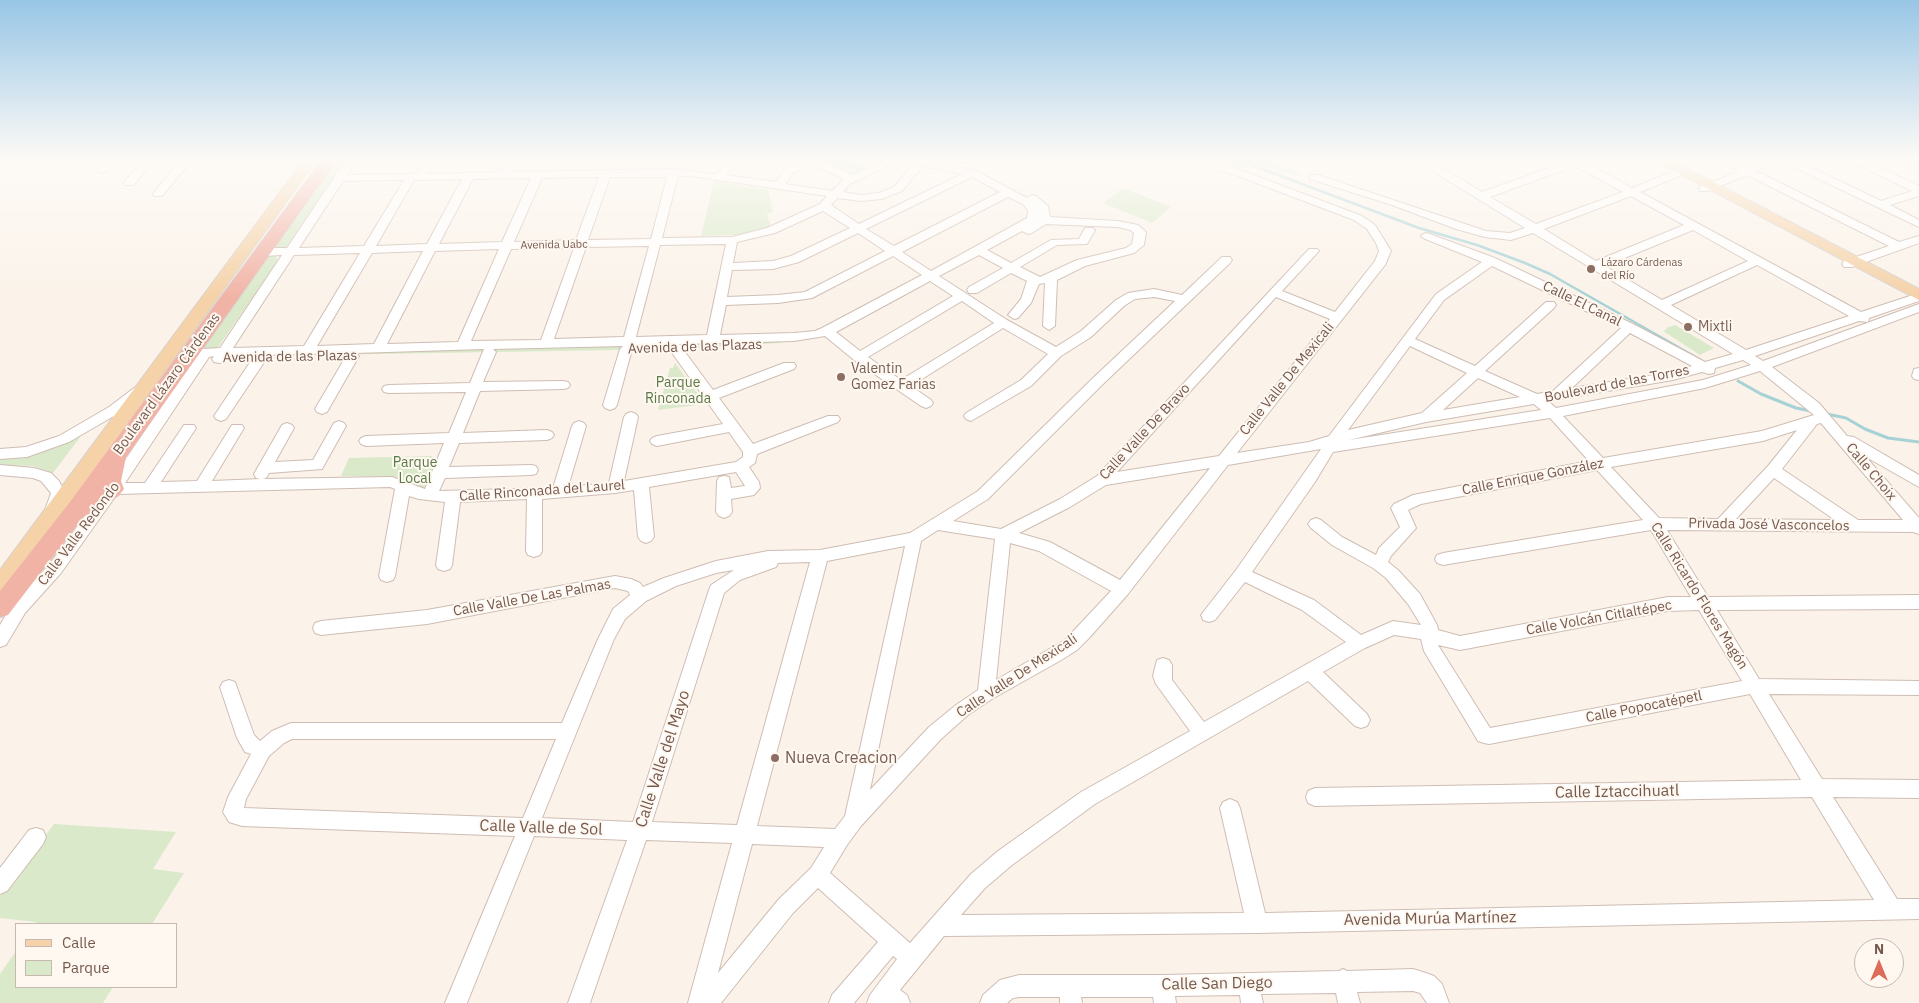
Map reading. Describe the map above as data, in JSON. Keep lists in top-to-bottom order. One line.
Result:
{"streets":{"highway":["Boulevard Lázaro Cárdenas"],"street":["Avenida Uabc","Calle El Canal","Avenida de las Plazas","Calle Valle De Mexicali","Boulevard de las Torres","Calle Valle De Bravo","Calle Choix","Calle Enrique González","Calle Rinconada del Laurel","Privada José Vasconcelos","Calle Valle Redondo","Calle Ricardo Flores Magón","Calle Valle De Las Palmas","Calle Volcán Citlaltépec","Calle Popocatépetl","Calle Valle del Mayo","Calle Iztaccihuatl","Calle Valle de Sol","Avenida Murúa Martínez","Calle San Diego"]},"crossings":[["Avenida Uabc","Boulevard Lázaro Cárdenas"],["Calle El Canal","Boulevard de las Torres"],["Avenida de las Plazas","Boulevard Lázaro Cárdenas"],["Avenida de las Plazas","Calle Valle Redondo"],["Calle Valle De Mexicali","Boulevard de las Torres"],["Calle Valle De Mexicali","Calle Valle de Sol"],["Boulevard Lázaro Cárdenas","Calle Valle Redondo"],["Boulevard de las Torres","Calle Valle De Bravo"],["Boulevard de las Torres","Calle Ricardo Flores Magón"],["Calle Choix","Calle Enrique González"],["Calle Choix","Privada José Vasconcelos"],["Calle Enrique González","Calle Ricardo Flores Magón"],["Calle Rinconada del Laurel","Calle Valle Redondo"],["Privada José Vasconcelos","Calle Ricardo Flores Magón"],["Calle Ricardo Flores Magón","Calle Volcán Citlaltépec"],["Calle Ricardo Flores Magón","Calle Popocatépetl"],["Calle Ricardo Flores Magón","Calle Iztaccihuatl"],["Calle Ricardo Flores Magón","Avenida Murúa Martínez"],["Calle Volcán Citlaltépec","Calle Popocatépetl"],["Calle Valle del Mayo","Calle Valle de Sol"]],"parks":["Parque Rinconada","Parque Local"],"places":["Lázaro Cárdenas del Río","Mixtli","Valentin Gomez Farias","Nueva Creacion"],"legend":["Calle","Parque"],"north":"top"}
